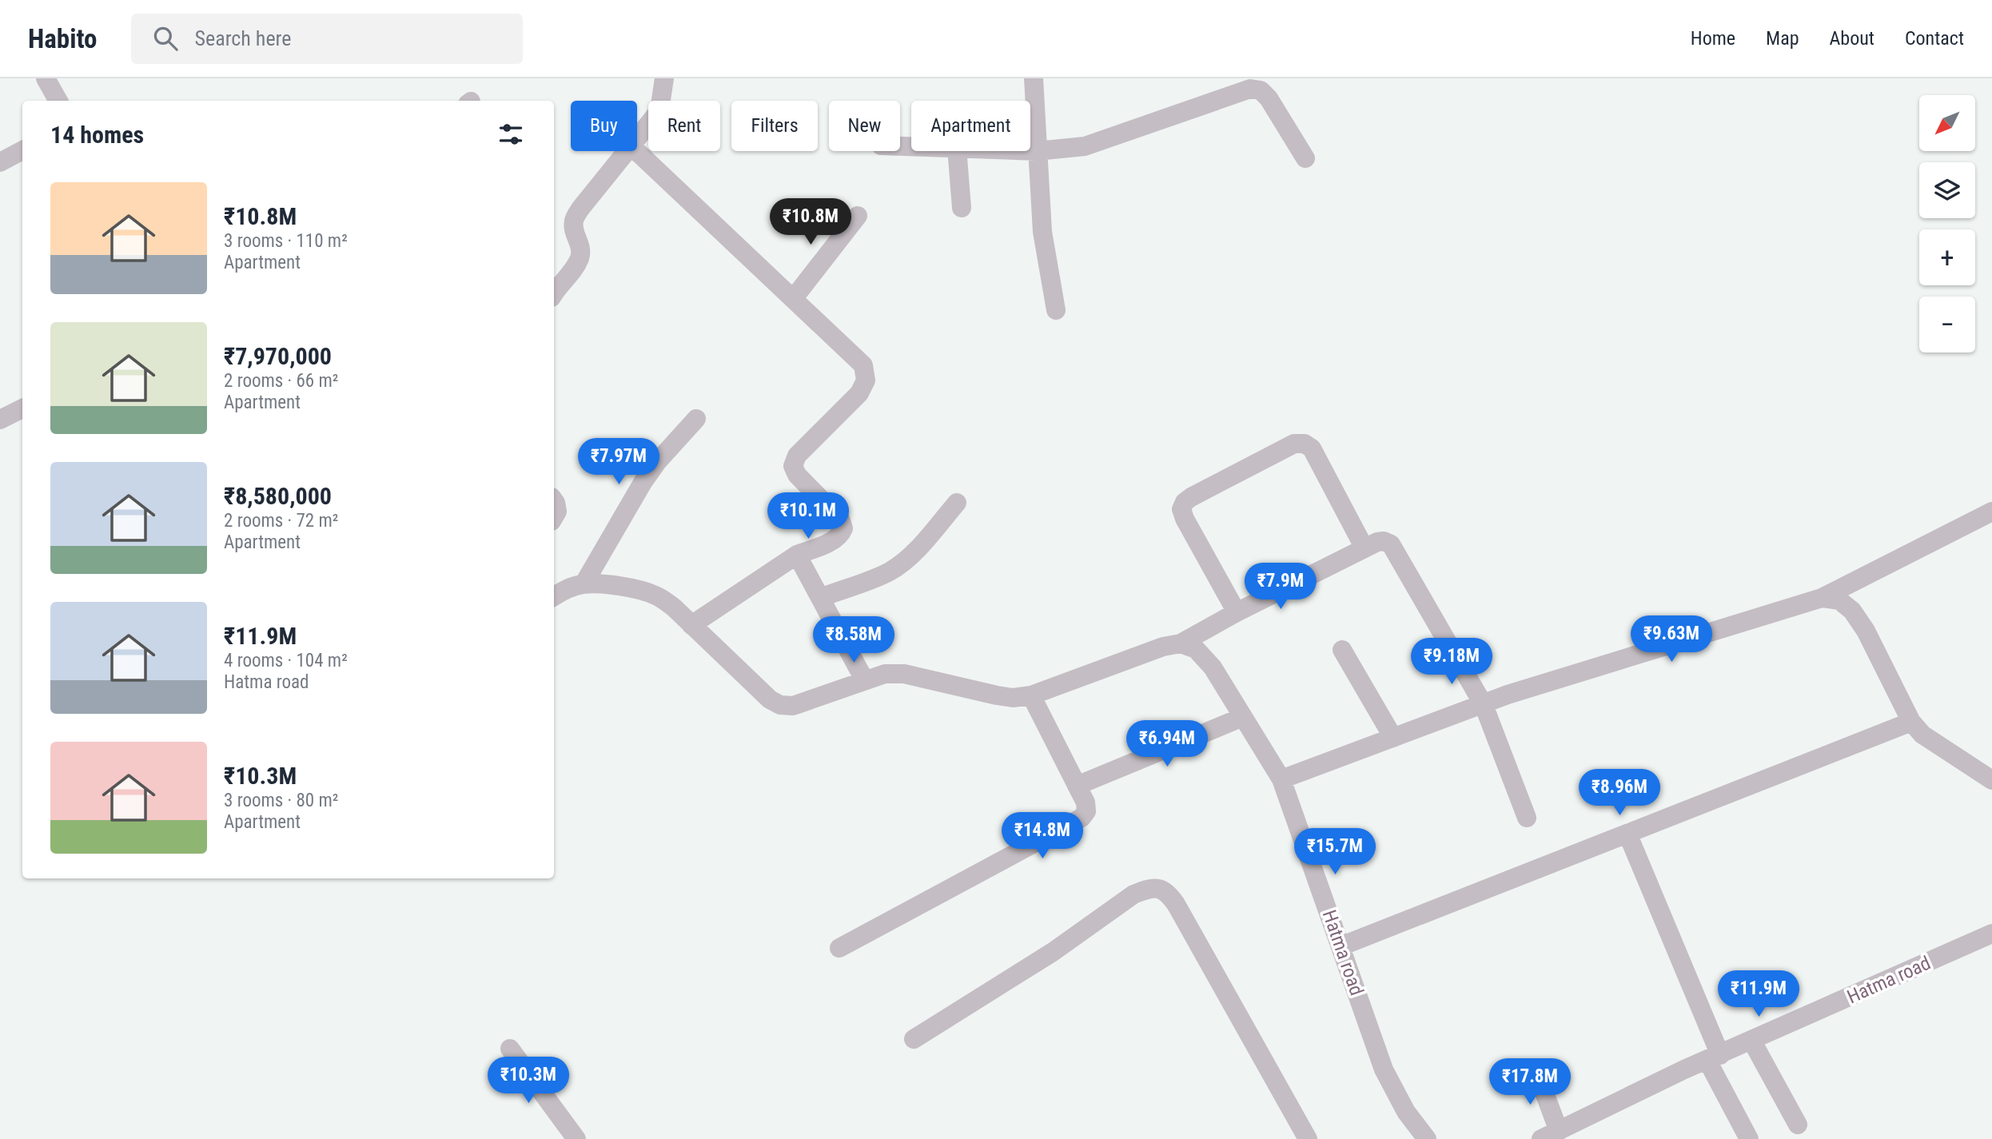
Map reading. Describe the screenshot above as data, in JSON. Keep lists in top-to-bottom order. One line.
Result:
{"streets":{"street":["Hatma road"]},"north":"bottom left","page":{"header":"Habito","search":"Search here","nav":["Home","Map","About","Contact"],"map_buttons":["+","−"],"chip":["Buy","Rent","Filters","New","Apartment"],"heading":"14 homes","list":[{"name":"₹10.8M","note":"3 rooms · 110 m² · Apartment"},{"name":"₹7,970,000","note":"2 rooms · 66 m² · Apartment"},{"name":"₹8,580,000","note":"2 rooms · 72 m² · Apartment"},{"name":"₹11.9M","note":"4 rooms · 104 m² · Hatma road"},{"name":"₹10.3M","note":"3 rooms · 80 m² · Apartment"}],"price":["₹10.8M","₹7.97M","₹10.1M","₹7.9M","₹9.63M","₹8.58M","₹9.18M","₹6.94M","₹8.96M","₹14.8M","₹15.7M","₹11.9M","₹10.3M","₹17.8M"]}}
